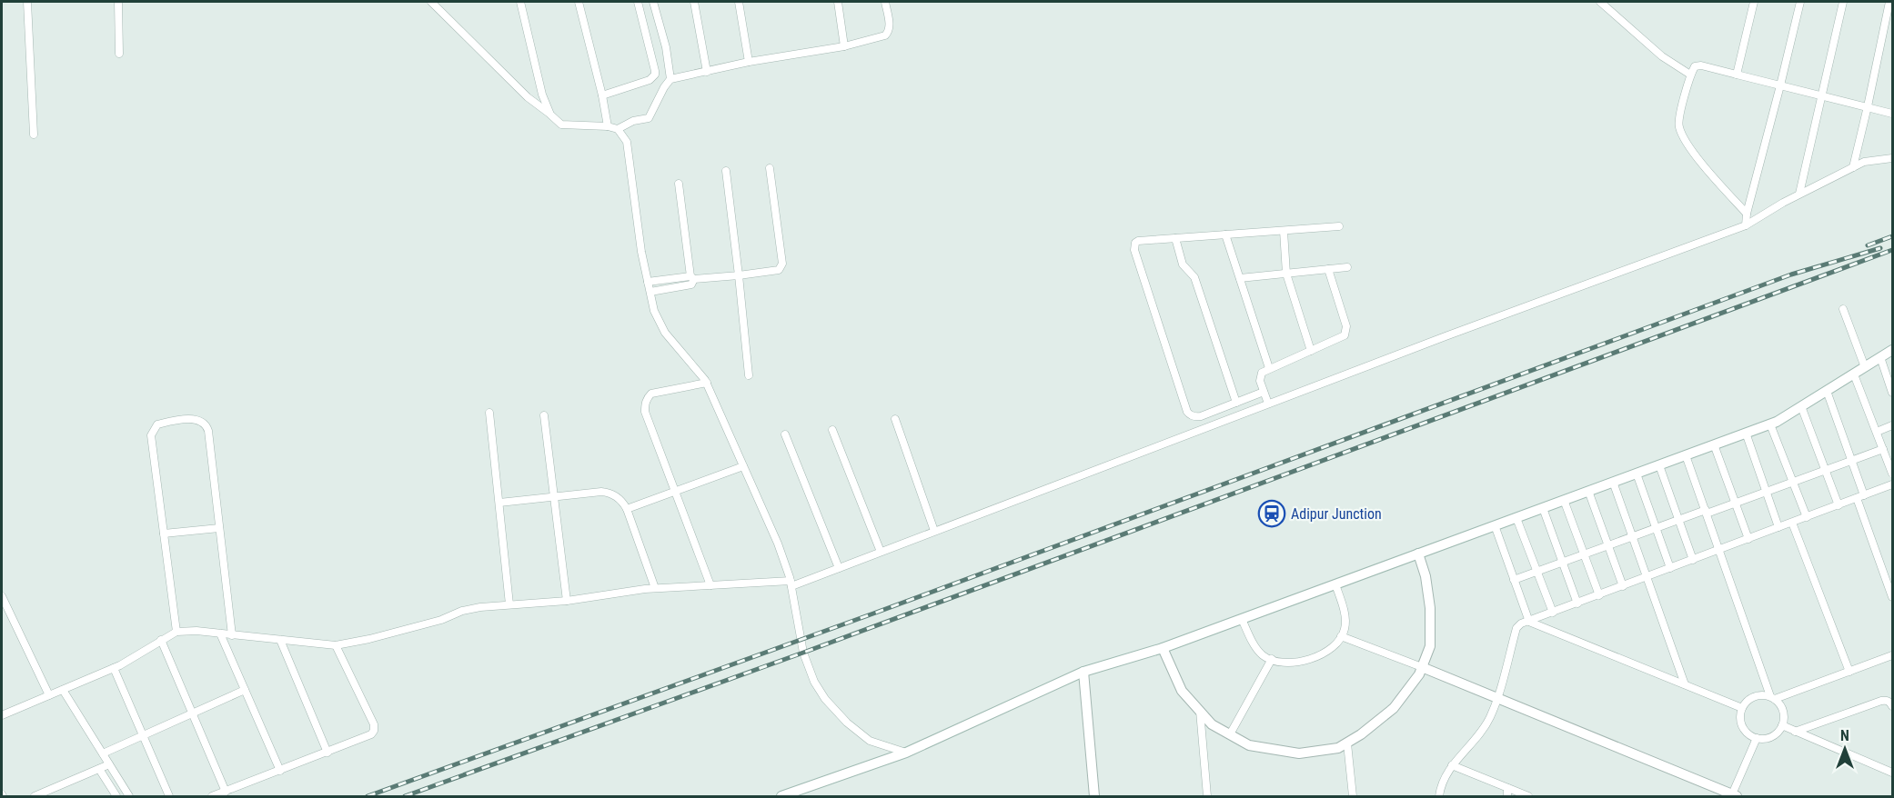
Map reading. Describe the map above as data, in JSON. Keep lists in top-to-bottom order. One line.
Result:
{"places":{"station":["Adipur Junction"]},"north":"top"}
